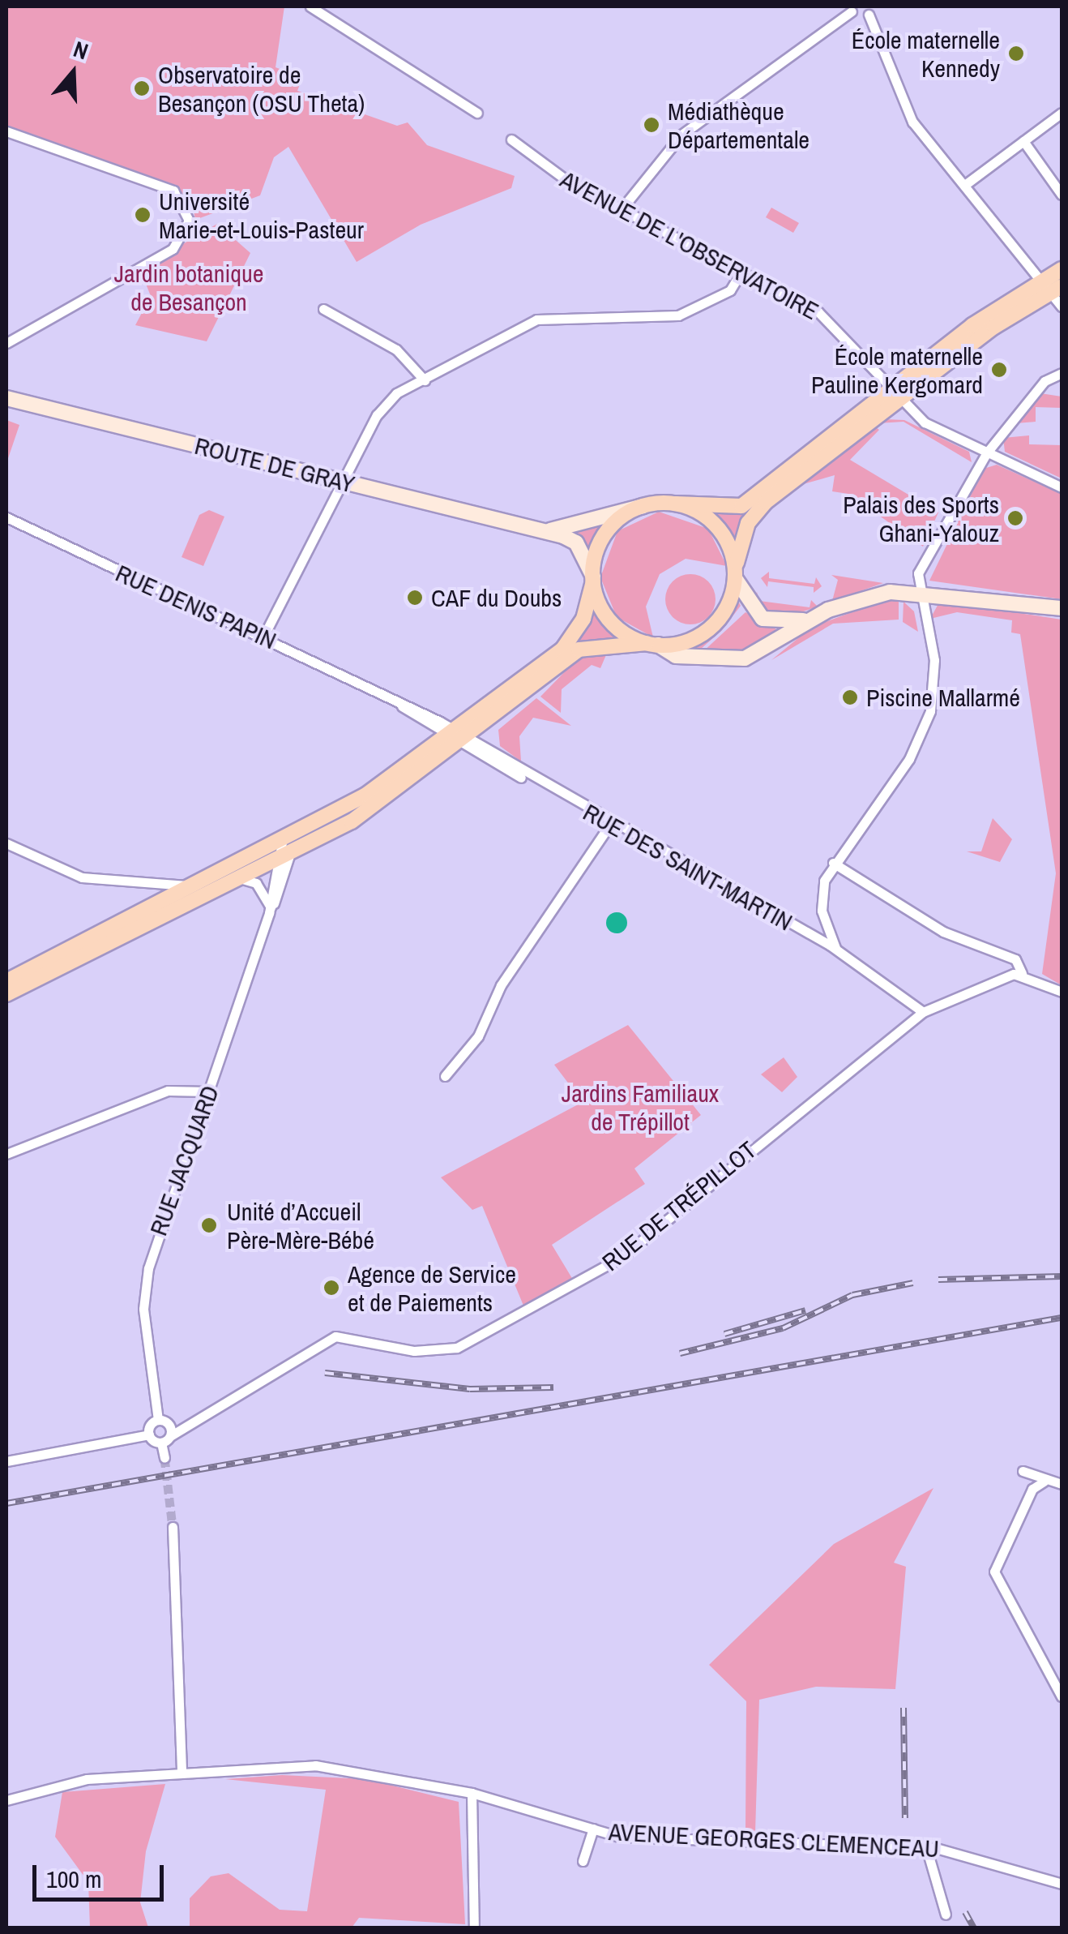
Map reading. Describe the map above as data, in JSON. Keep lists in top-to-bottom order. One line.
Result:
{"streets":{"main road":["ROUTE DE GRAY"],"street":["AVENUE DE L'OBSERVATOIRE","RUE DENIS PAPIN","RUE DES SAINT-MARTIN","RUE JACQUARD","RUE DE TRÉPILLOT","AVENUE GEORGES CLEMENCEAU"]},"crossings":[["RUE DENIS PAPIN","RUE DES SAINT-MARTIN"],["RUE DES SAINT-MARTIN","RUE DE TRÉPILLOT"]],"parks":["Jardin botanique de Besançon","Jardins Familiaux de Trépillot"],"places":["École maternelle Kennedy","Observatoire de Besançon (OSU Theta)","Médiathèque Départementale","Université Marie-et-Louis-Pasteur","École maternelle Pauline Kergomard","Palais des Sports Ghani-Yalouz","CAF du Doubs","Piscine Mallarmé","Unité d’Accueil Père-Mère-Bébé","Agence de Service et de Paiements"],"scale_bar":"100 m","north":"top"}
